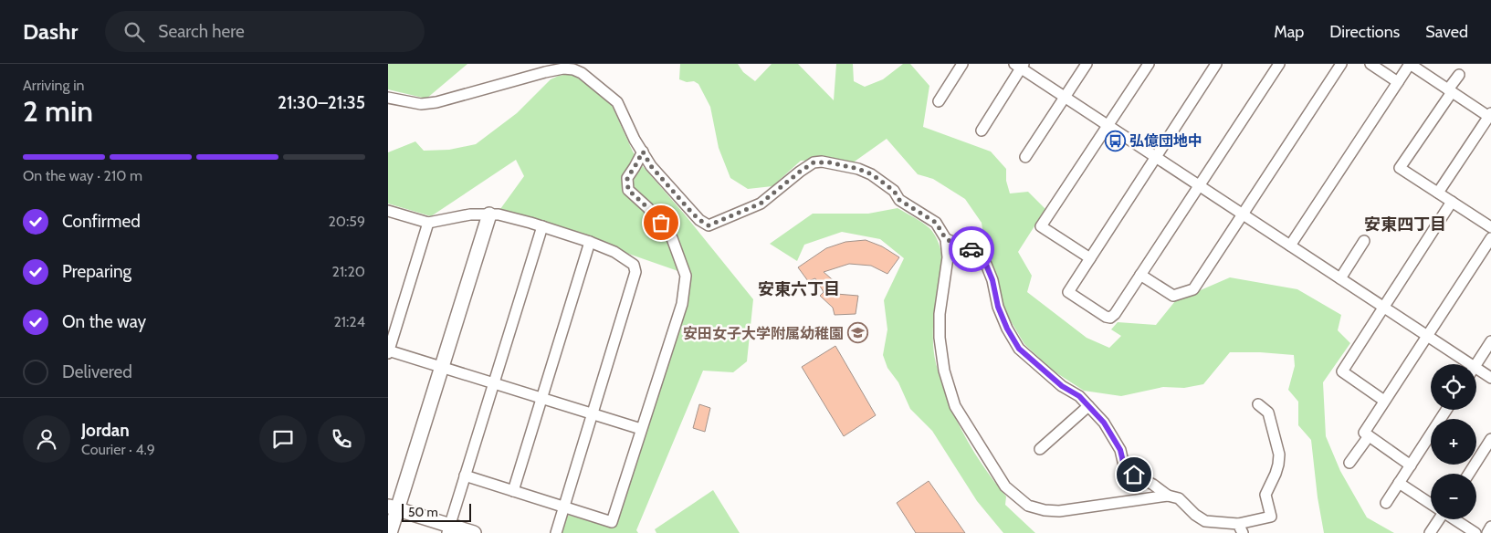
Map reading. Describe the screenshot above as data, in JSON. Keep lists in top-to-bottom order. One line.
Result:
{"districts":["安東四丁目","安東六丁目"],"places":{"bus stop":["弘億団地中"],"school or university":["安田女子大学附属幼稚園"]},"scale_bar":"50 m","page":{"header":"Dashr","search":"Search here","nav":["Map","Directions","Saved"],"heading":["2 min","Arriving in","21:30–21:35"],"panel":["Jordan","Courier · 4.9"],"bar":"On the way · 210 m","list":[["Confirmed","20:59"],["Preparing","21:20"],["On the way","21:24"],"Delivered"],"map_buttons":["+","−"],"scale":"50 m"}}
